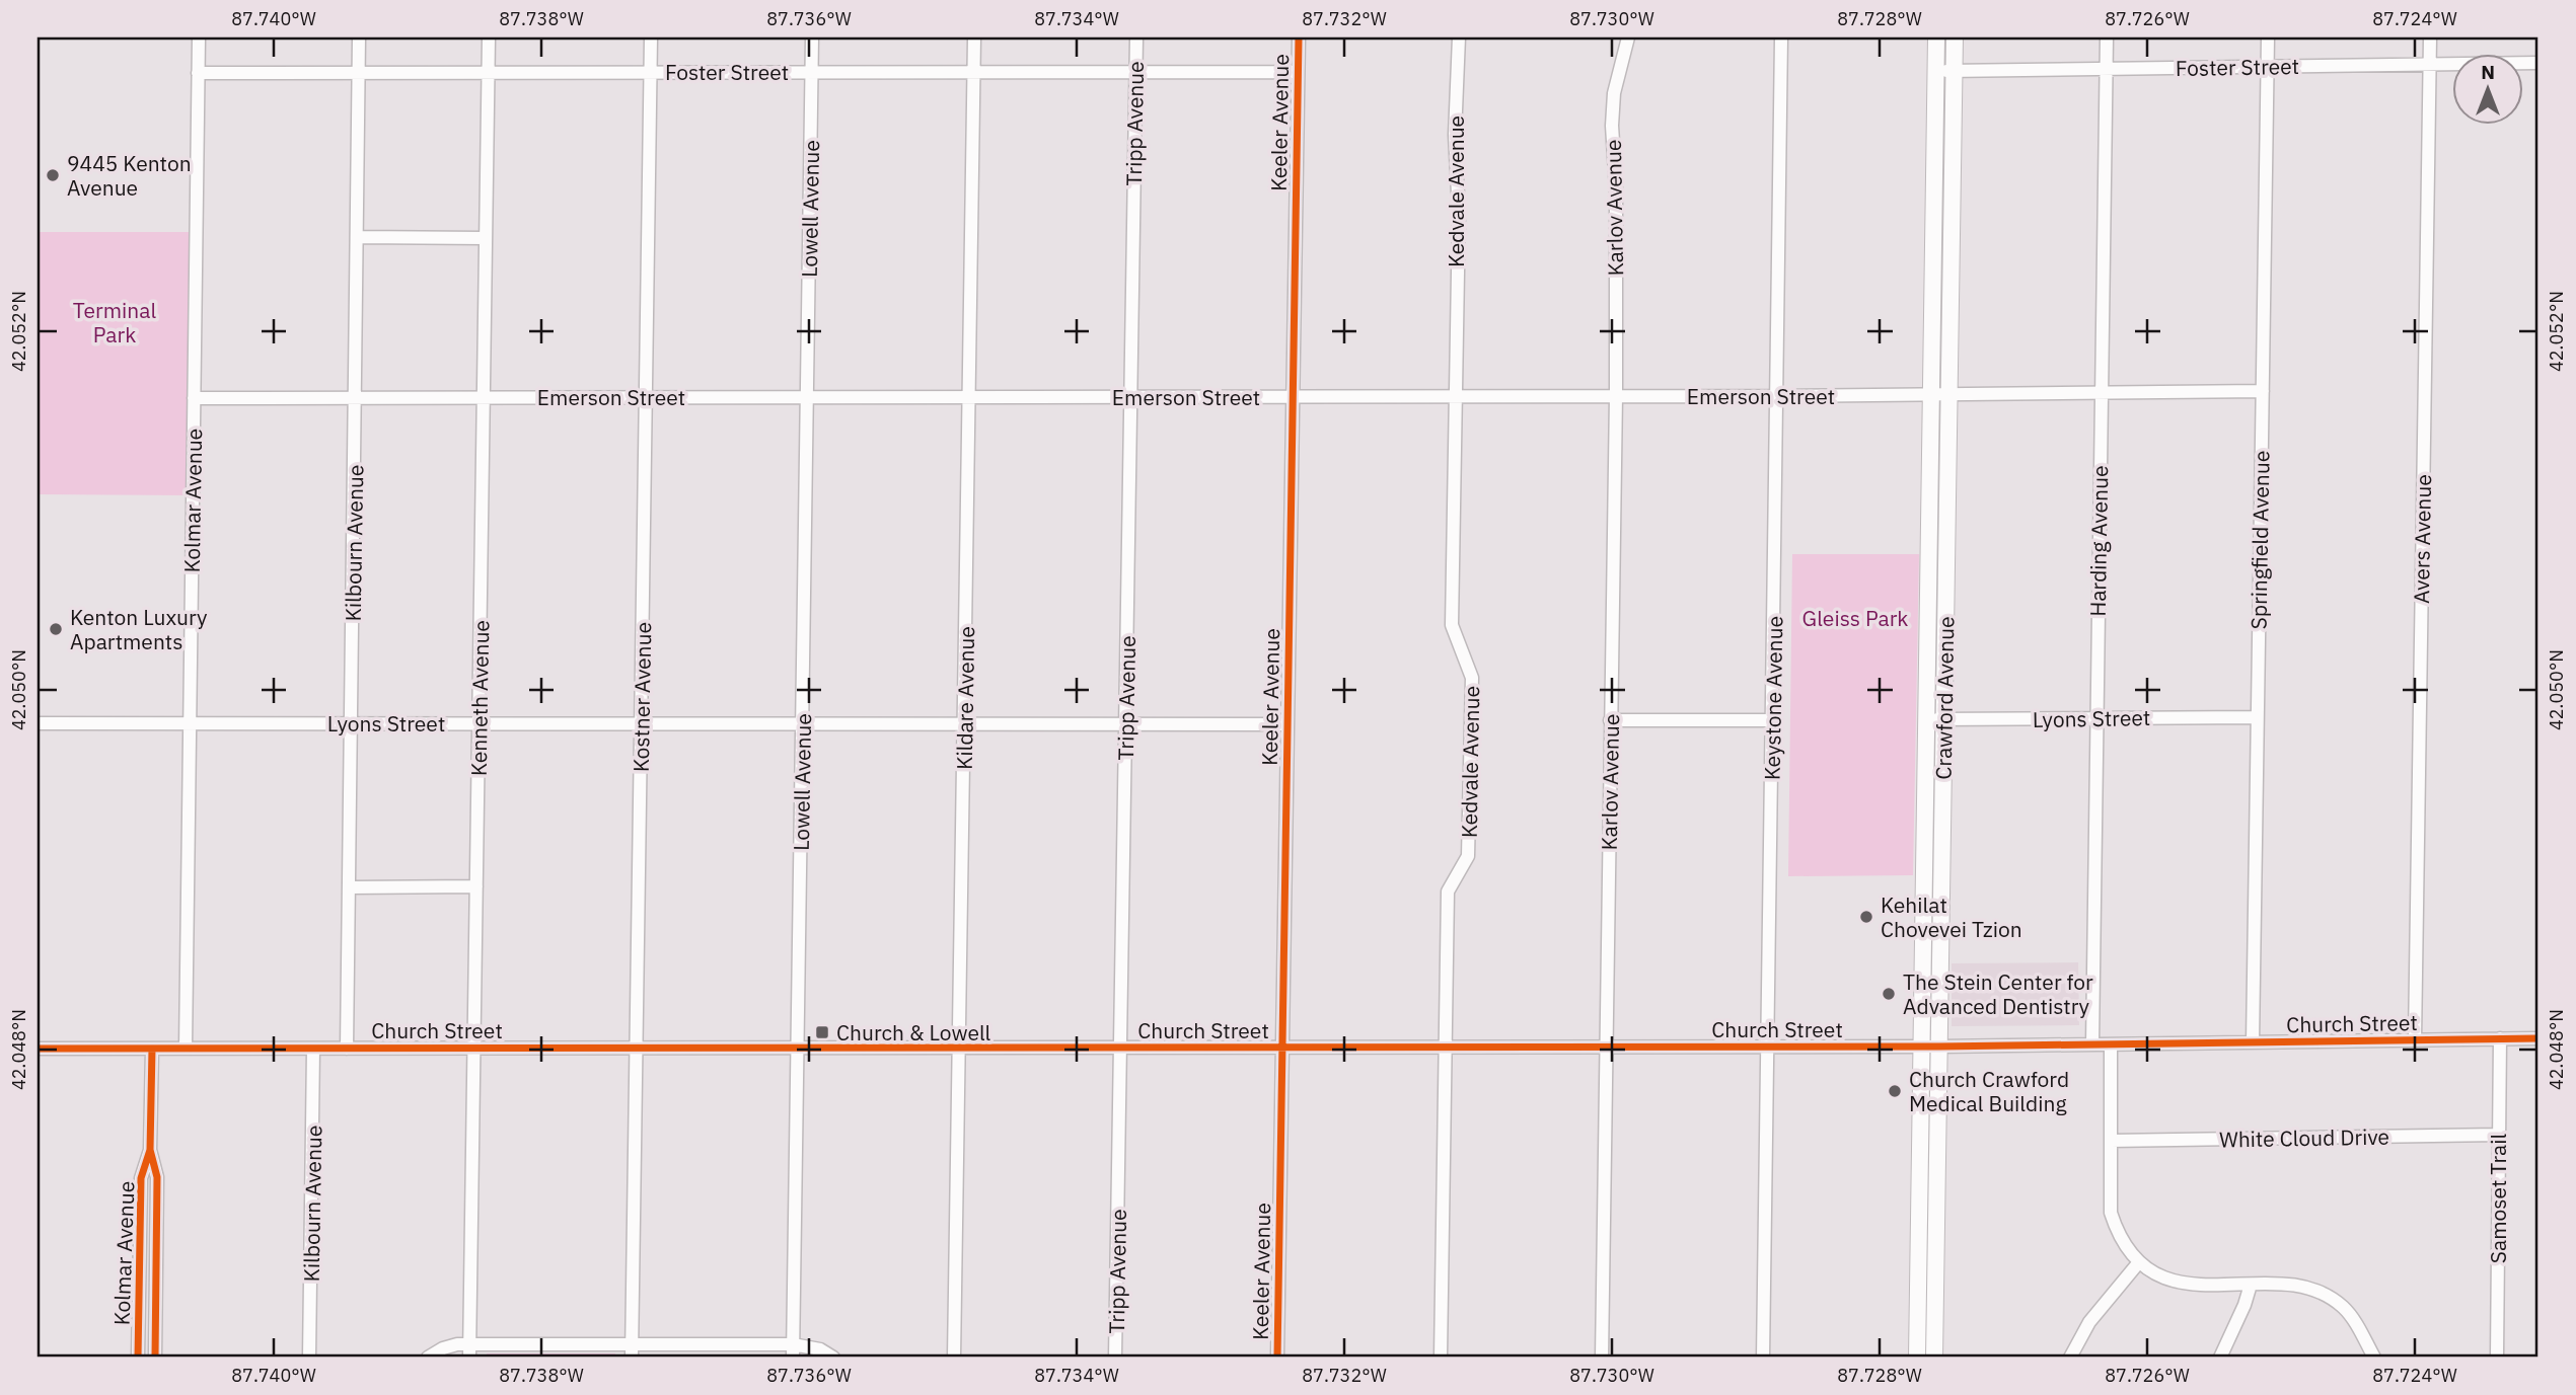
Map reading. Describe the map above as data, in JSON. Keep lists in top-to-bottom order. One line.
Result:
{"streets":{"main road":["Crawford Avenue"],"street":["Foster Street","Keeler Avenue","Tripp Avenue","Kedvale Avenue","Karlov Avenue","Lowell Avenue","Emerson Street","Kolmar Avenue","Avers Avenue","Springfield Avenue","Harding Avenue","Kilbourn Avenue","Kostner Avenue","Kenneth Avenue","Kildare Avenue","Keystone Avenue","Lyons Street","Church Street","White Cloud Drive","Samoset Trail"]},"crossings":[["Foster Street","Keeler Avenue"],["Foster Street","Tripp Avenue"],["Foster Street","Lowell Avenue"],["Foster Street","Kolmar Avenue"],["Foster Street","Avers Avenue"],["Foster Street","Springfield Avenue"],["Foster Street","Harding Avenue"],["Foster Street","Kilbourn Avenue"],["Foster Street","Kostner Avenue"],["Foster Street","Kenneth Avenue"],["Foster Street","Kildare Avenue"],["Foster Street","Crawford Avenue"],["Keeler Avenue","Emerson Street"],["Keeler Avenue","Lyons Street"],["Keeler Avenue","Church Street"],["Tripp Avenue","Emerson Street"],["Tripp Avenue","Lyons Street"],["Tripp Avenue","Church Street"],["Kedvale Avenue","Emerson Street"],["Kedvale Avenue","Church Street"],["Karlov Avenue","Emerson Street"],["Karlov Avenue","Church Street"],["Lowell Avenue","Emerson Street"],["Lowell Avenue","Lyons Street"],["Lowell Avenue","Church Street"],["Emerson Street","Kolmar Avenue"],["Emerson Street","Springfield Avenue"],["Emerson Street","Harding Avenue"],["Emerson Street","Kilbourn Avenue"],["Emerson Street","Kostner Avenue"],["Emerson Street","Kenneth Avenue"],["Emerson Street","Kildare Avenue"],["Emerson Street","Keystone Avenue"],["Emerson Street","Crawford Avenue"],["Kolmar Avenue","Lyons Street"],["Kolmar Avenue","Church Street"],["Avers Avenue","Church Street"],["Springfield Avenue","Lyons Street"],["Springfield Avenue","Church Street"],["Harding Avenue","Lyons Street"],["Harding Avenue","Church Street"],["Kilbourn Avenue","Lyons Street"],["Kilbourn Avenue","Church Street"],["Kostner Avenue","Lyons Street"],["Kostner Avenue","Church Street"],["Kenneth Avenue","Lyons Street"],["Kenneth Avenue","Church Street"],["Kildare Avenue","Lyons Street"],["Kildare Avenue","Church Street"],["Keystone Avenue","Church Street"],["Crawford Avenue","Lyons Street"],["Crawford Avenue","Church Street"],["Church Street","Samoset Trail"],["White Cloud Drive","Samoset Trail"]],"parks":["Terminal Park","Gleiss Park"],"places":{"other":["9445 Kenton Avenue","Kenton Luxury Apartments","Kehilat Chovevei Tzion","The Stein Center for Advanced Dentistry","Church Crawford Medical Building"],"transit":["Church & Lowell"]},"north":"top","coordinates":["87.740°W","87.738°W","87.736°W","87.734°W","87.732°W","87.730°W","87.728°W","87.726°W","87.724°W","42.052°N","42.050°N","42.048°N"]}
